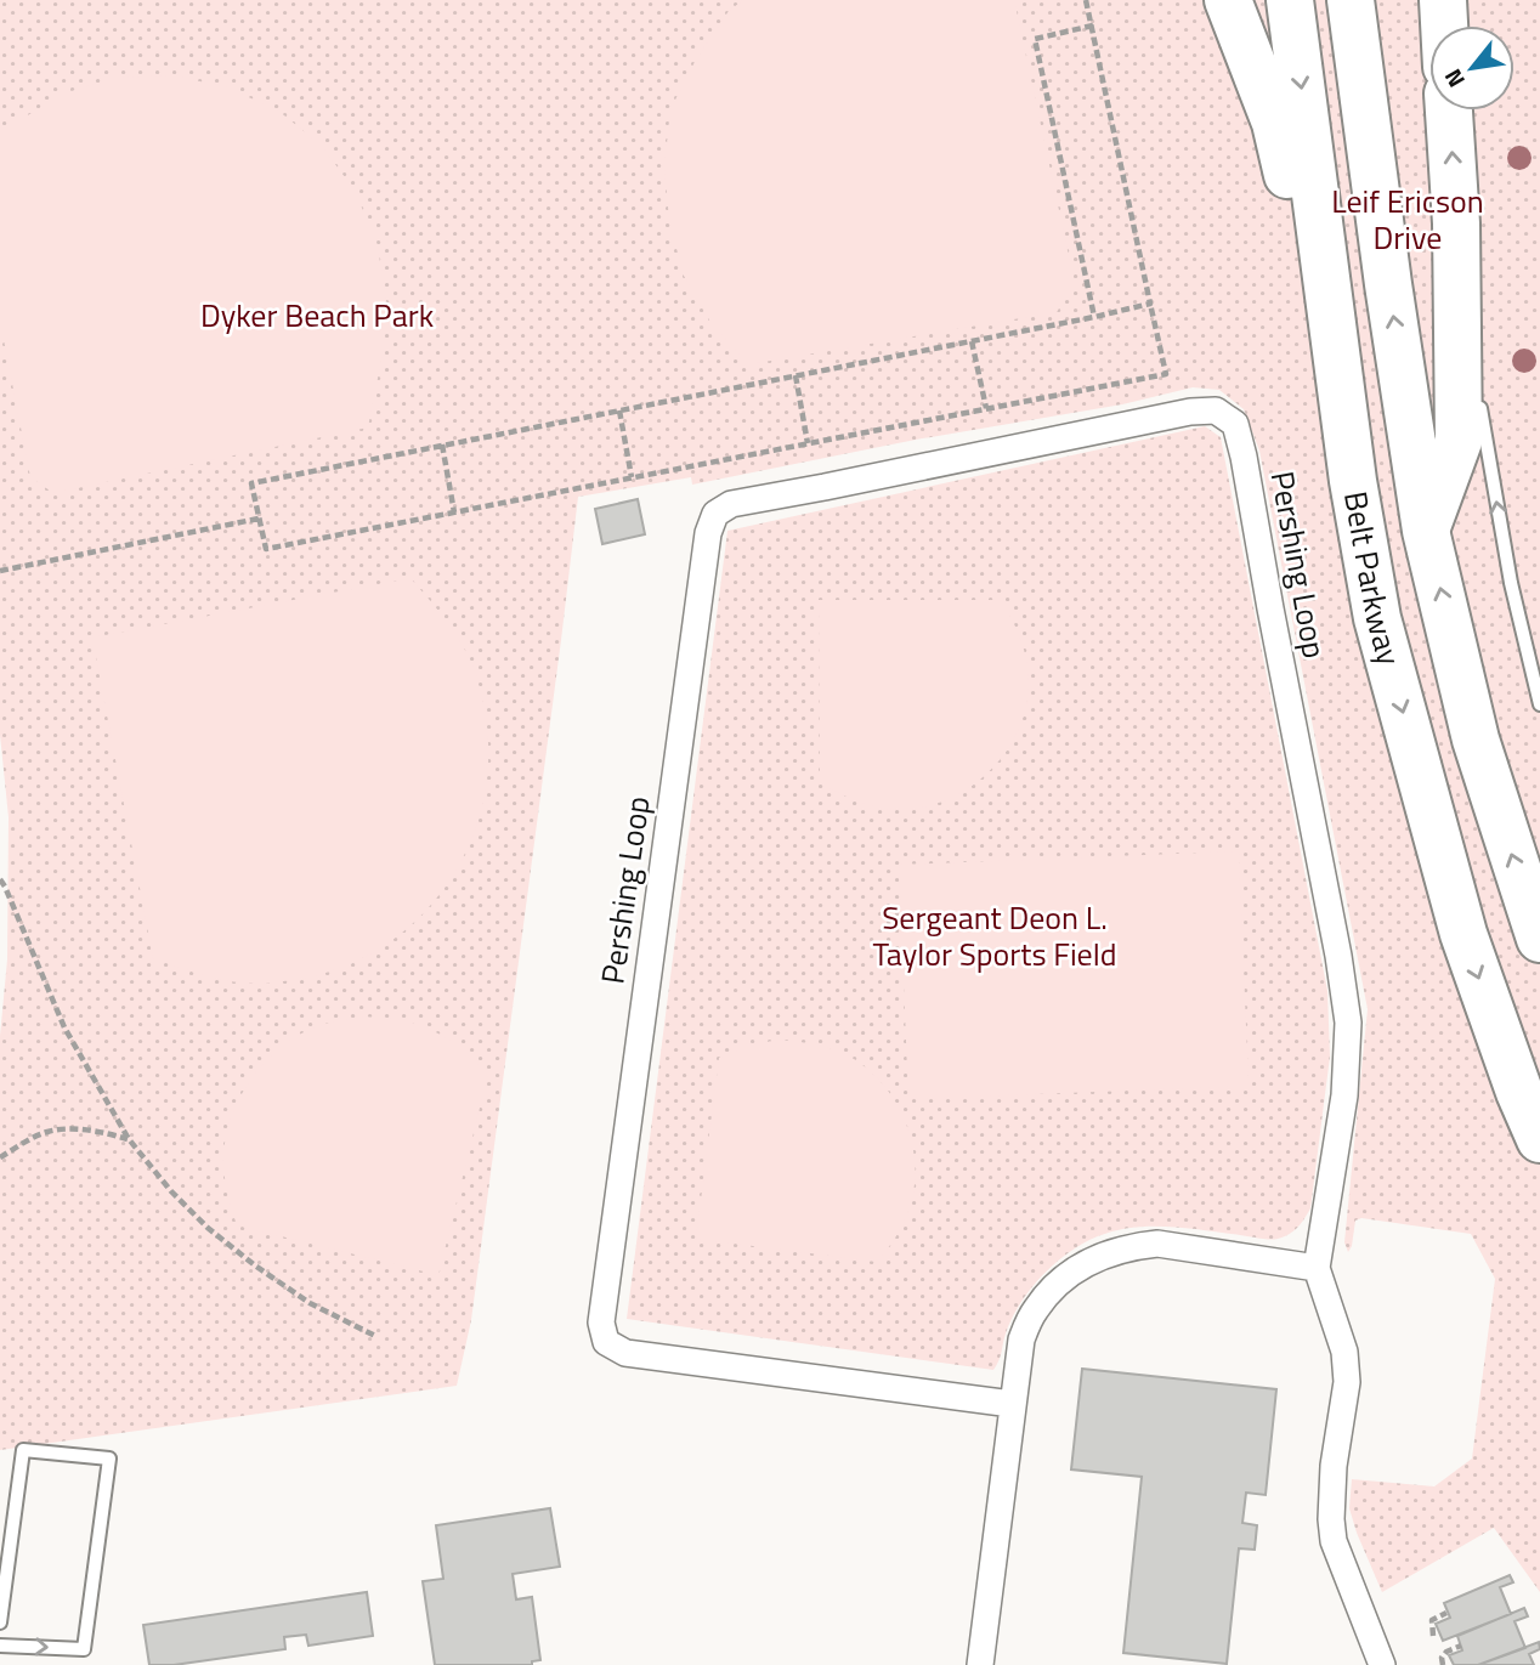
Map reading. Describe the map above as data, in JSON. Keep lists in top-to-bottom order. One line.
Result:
{"streets":{"highway":["Belt Parkway"],"street":["Pershing Loop"]},"parks":["Leif Ericson Drive","Dyker Beach Park","Sergeant Deon L. Taylor Sports Field"],"north":"bottom left"}
